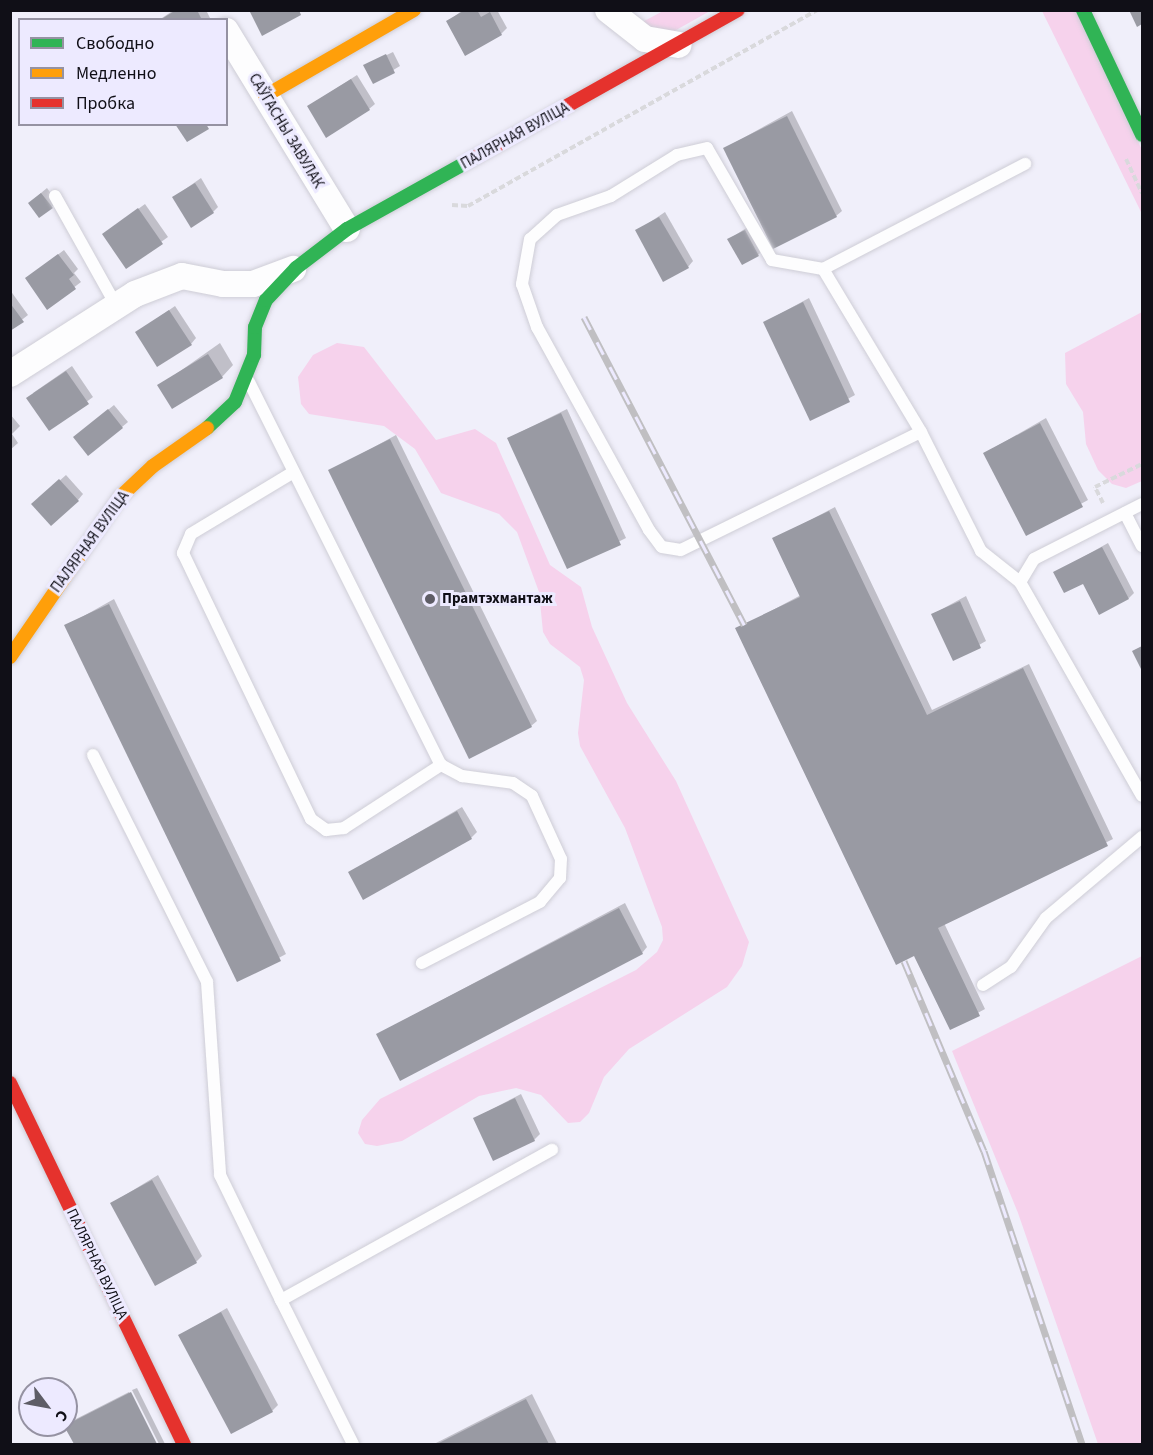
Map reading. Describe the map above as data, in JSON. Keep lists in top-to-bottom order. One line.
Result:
{"streets":{"street":["САЎГАСНЫ ЗАВУЛАК","ПАЛЯРНАЯ ВУЛІЦА"]},"crossings":[["САЎГАСНЫ ЗАВУЛАК","ПАЛЯРНАЯ ВУЛІЦА"]],"places":["Прамтэхмантаж"],"legend":["Свободно","Медленно","Пробка"],"north":"bottom right"}
